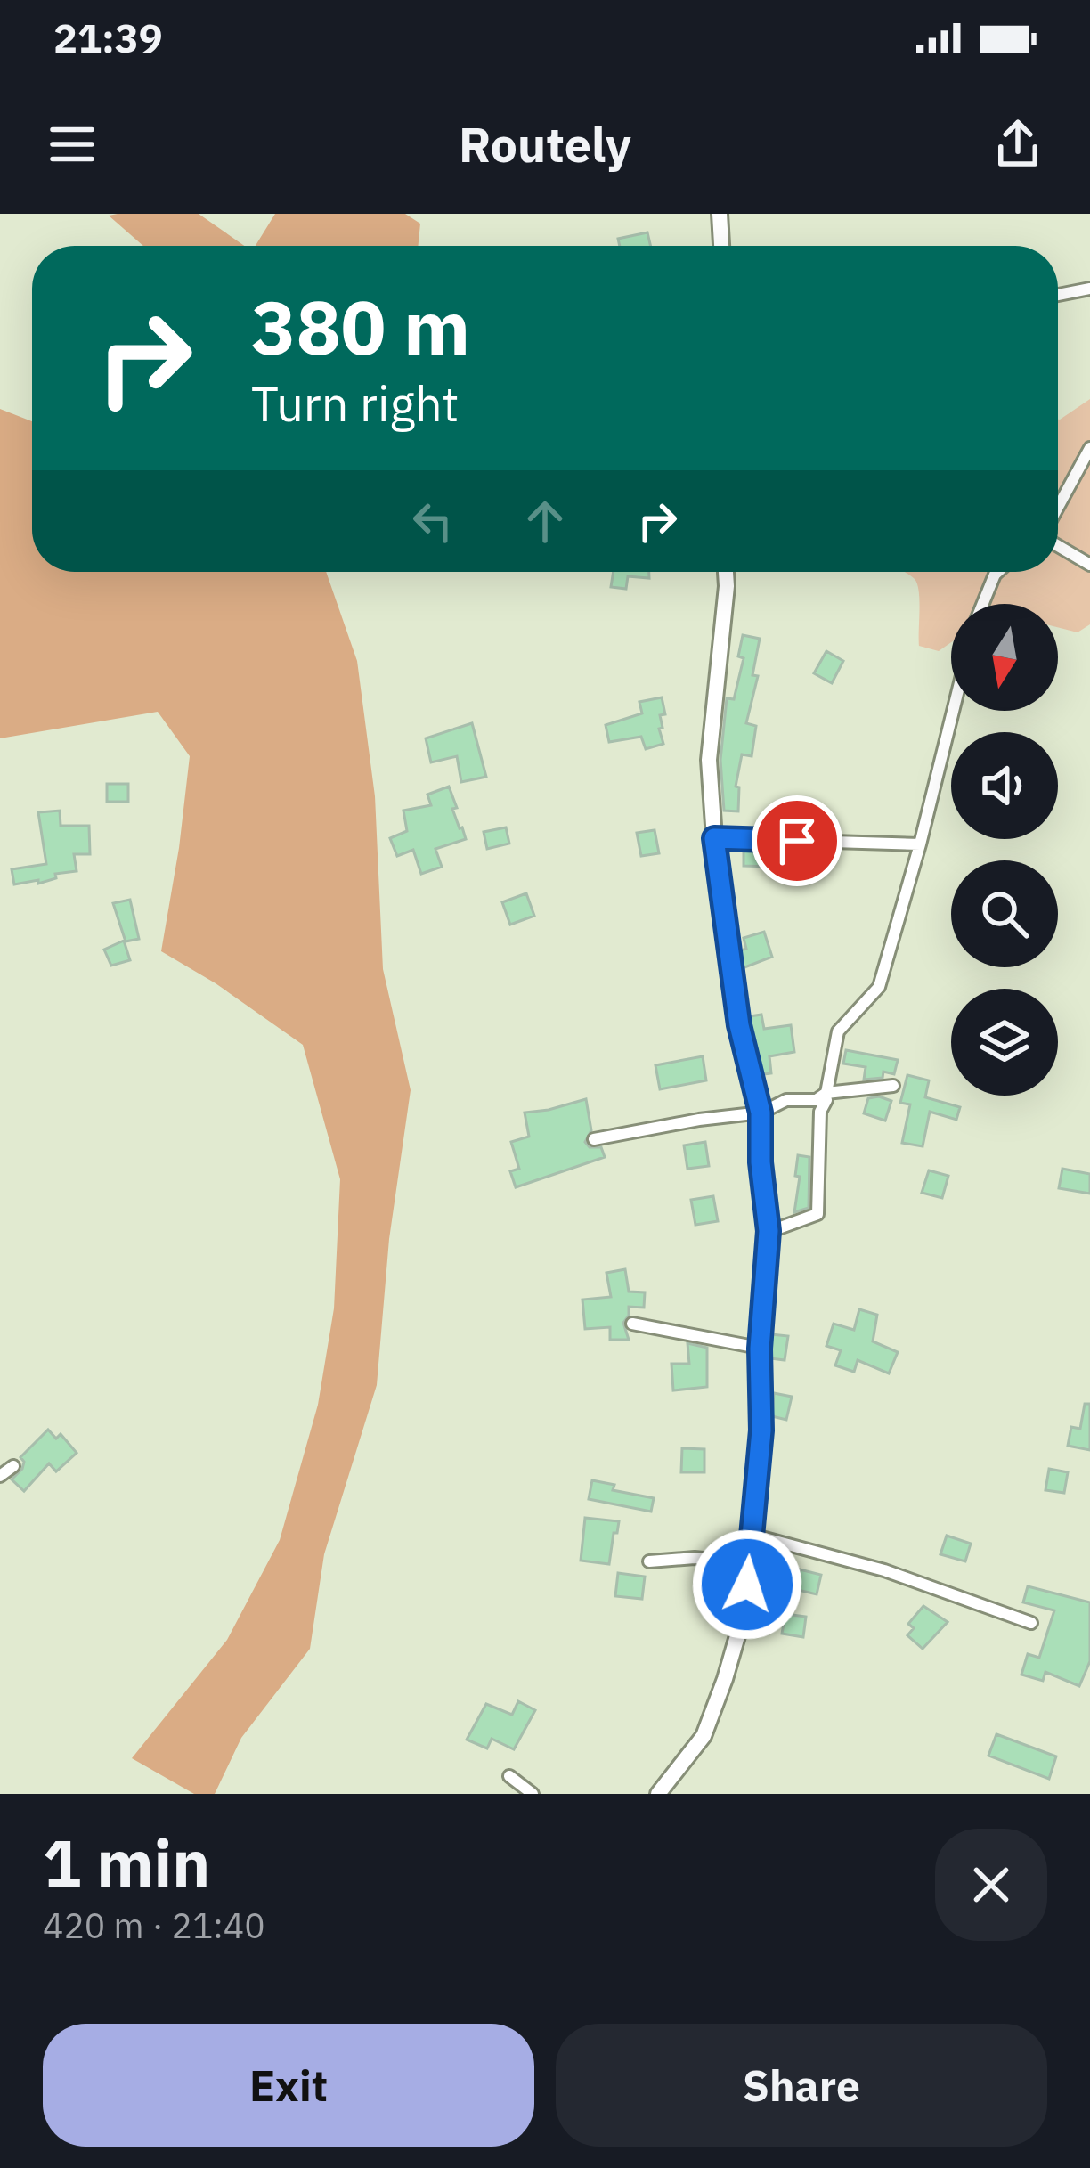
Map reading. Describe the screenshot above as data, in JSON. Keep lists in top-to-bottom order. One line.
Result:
{"north":"bottom","page":{"status":"21:39","header":"Routely","turn":["380 m","Turn right"],"heading":["1 min","420 m · 21:40"],"buttons":["Exit","Share"]}}
